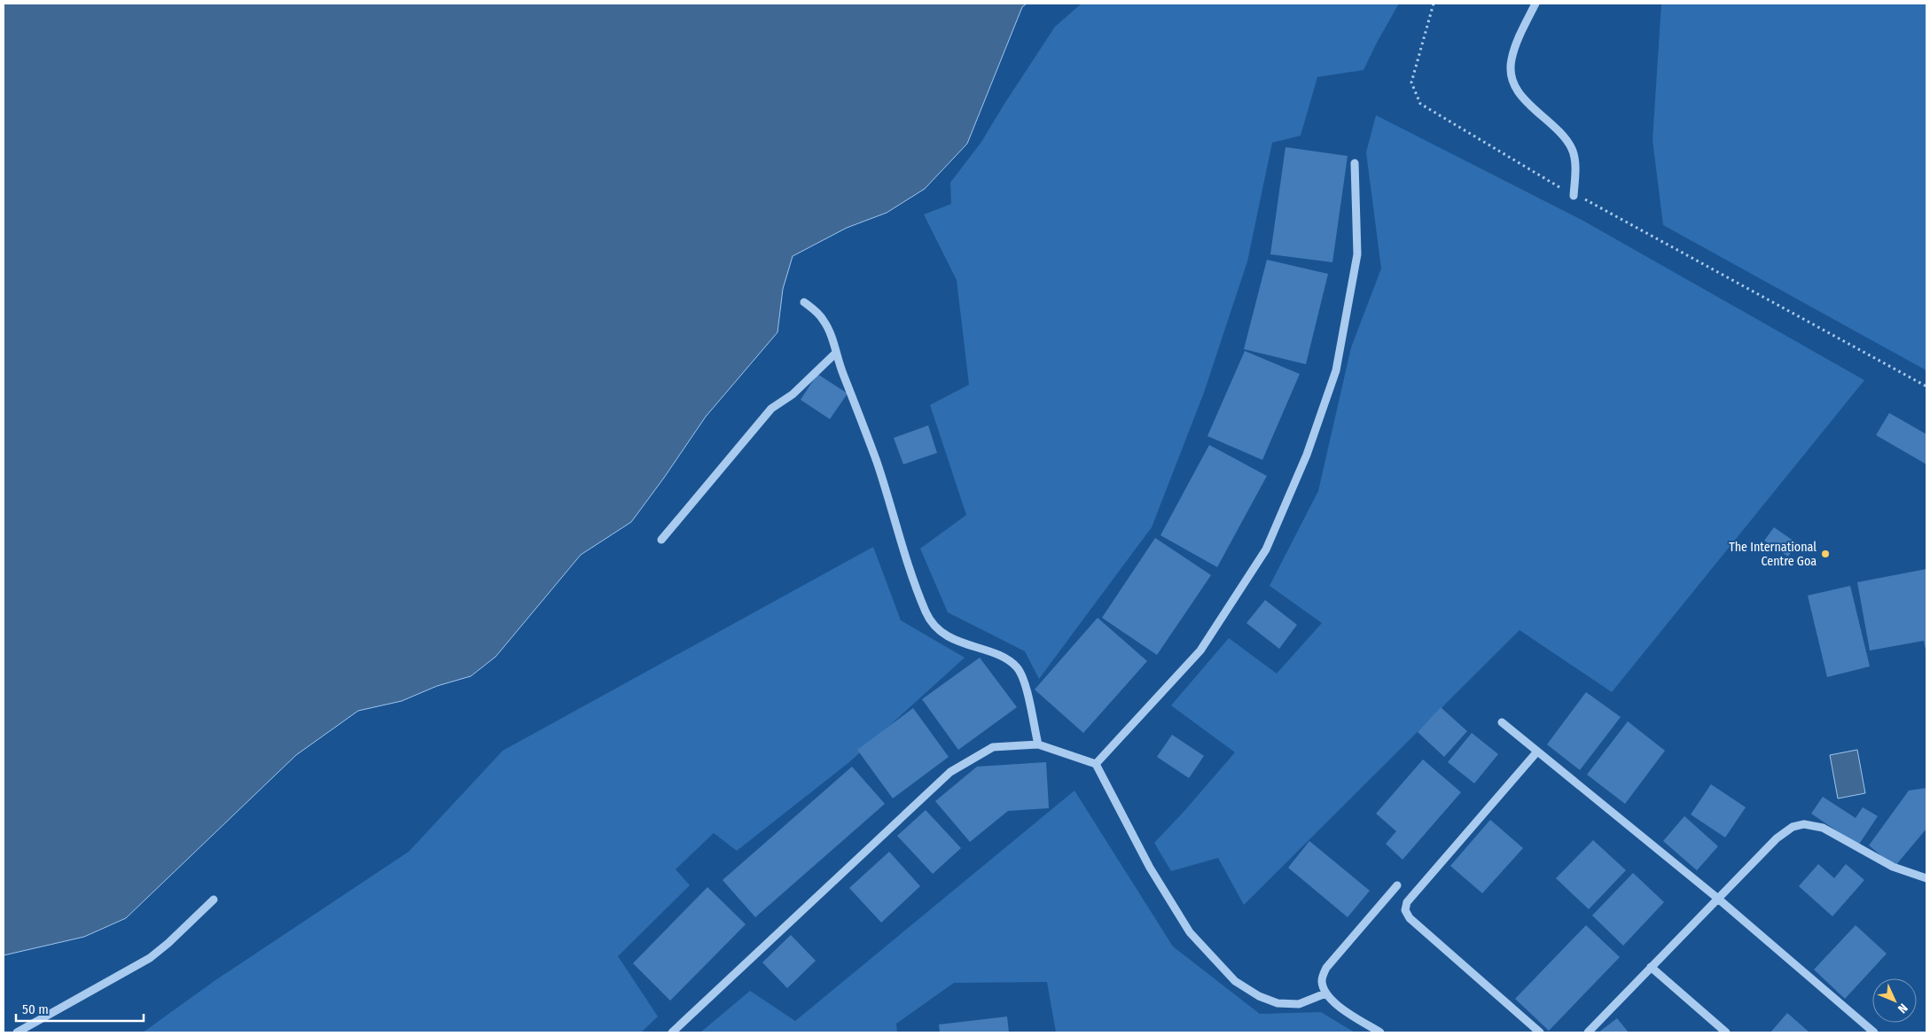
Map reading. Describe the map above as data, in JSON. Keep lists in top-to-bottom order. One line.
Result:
{"places":["The International Centre Goa"],"scale_bar":"50 m","north":"bottom right"}
